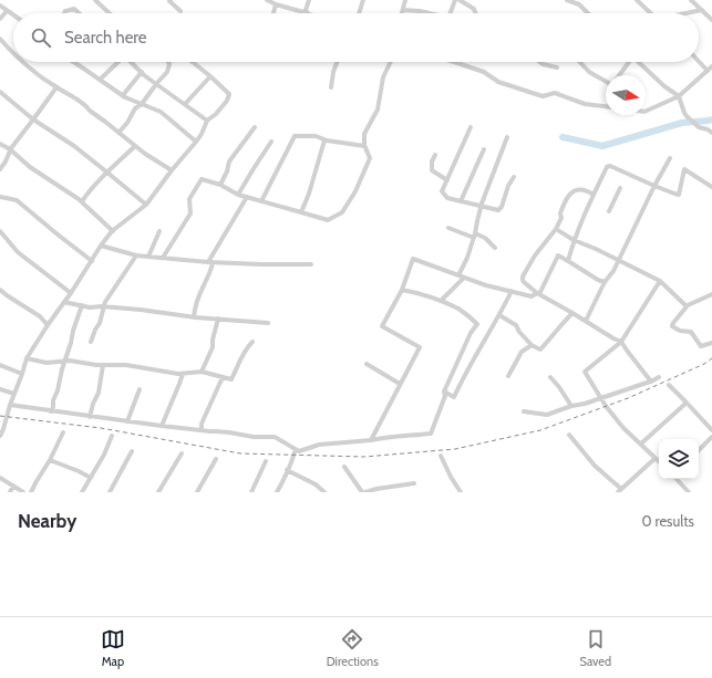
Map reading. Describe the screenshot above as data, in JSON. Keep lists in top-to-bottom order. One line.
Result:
{"north":"right","page":{"search":"Search here","heading":["Nearby","0 results"],"nav":["Map","Directions","Saved"]}}
